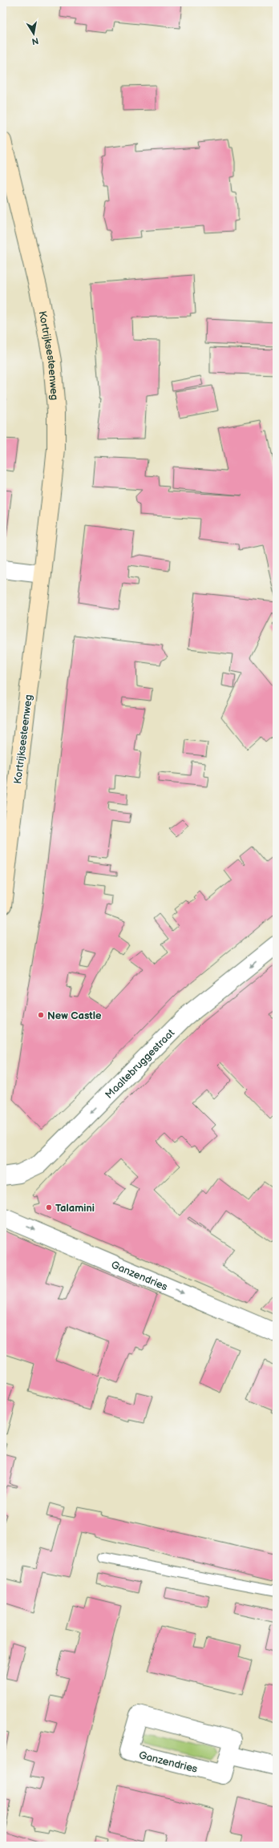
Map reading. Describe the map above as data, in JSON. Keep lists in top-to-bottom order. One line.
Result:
{"streets":{"main road":["Kortrijksesteenweg"],"street":["Maaltebruggestraat","Ganzendries"]},"one_way":["Maaltebruggestraat","Ganzendries"],"places":["New Castle","Talamini"],"north":"bottom"}
